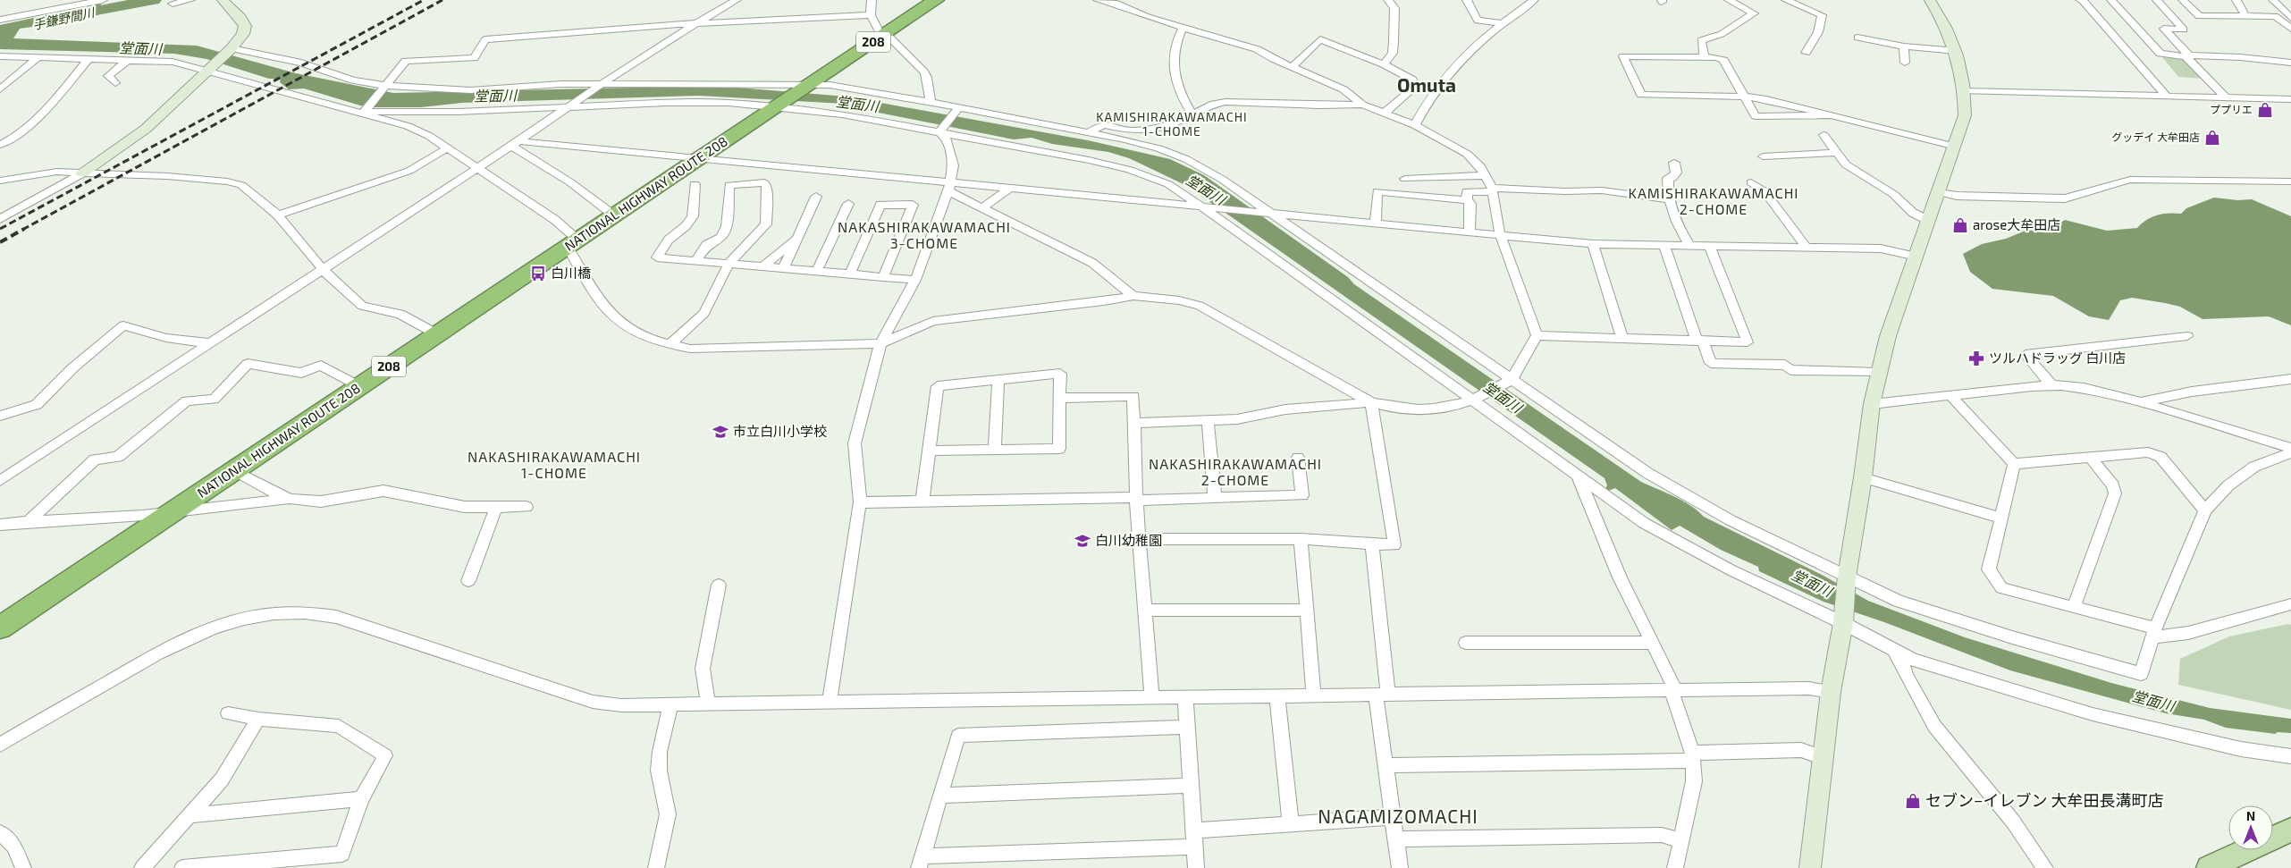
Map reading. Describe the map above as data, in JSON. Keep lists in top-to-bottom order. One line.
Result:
{"streets":{"highway":["208","NATIONAL HIGHWAY ROUTE 208"]},"districts":["Omuta","KAMISHIRAKAWAMACHI 1-CHOME","KAMISHIRAKAWAMACHI 2-CHOME","NAKASHIRAKAWAMACHI 3-CHOME","NAKASHIRAKAWAMACHI 1-CHOME","NAKASHIRAKAWAMACHI 2-CHOME","NAGAMIZOMACHI"],"water":["手鎌野間川","堂面川"],"places":{"shop":["ププリエ","グッデイ 大牟田店","arose大牟田店","セブン−イレブン 大牟田長溝町店"],"bus stop":["白川橋"],"pharmacy":["ツルハドラッグ 白川店"],"school or university":["市立白川小学校","白川幼稚園"]},"north":"top"}
